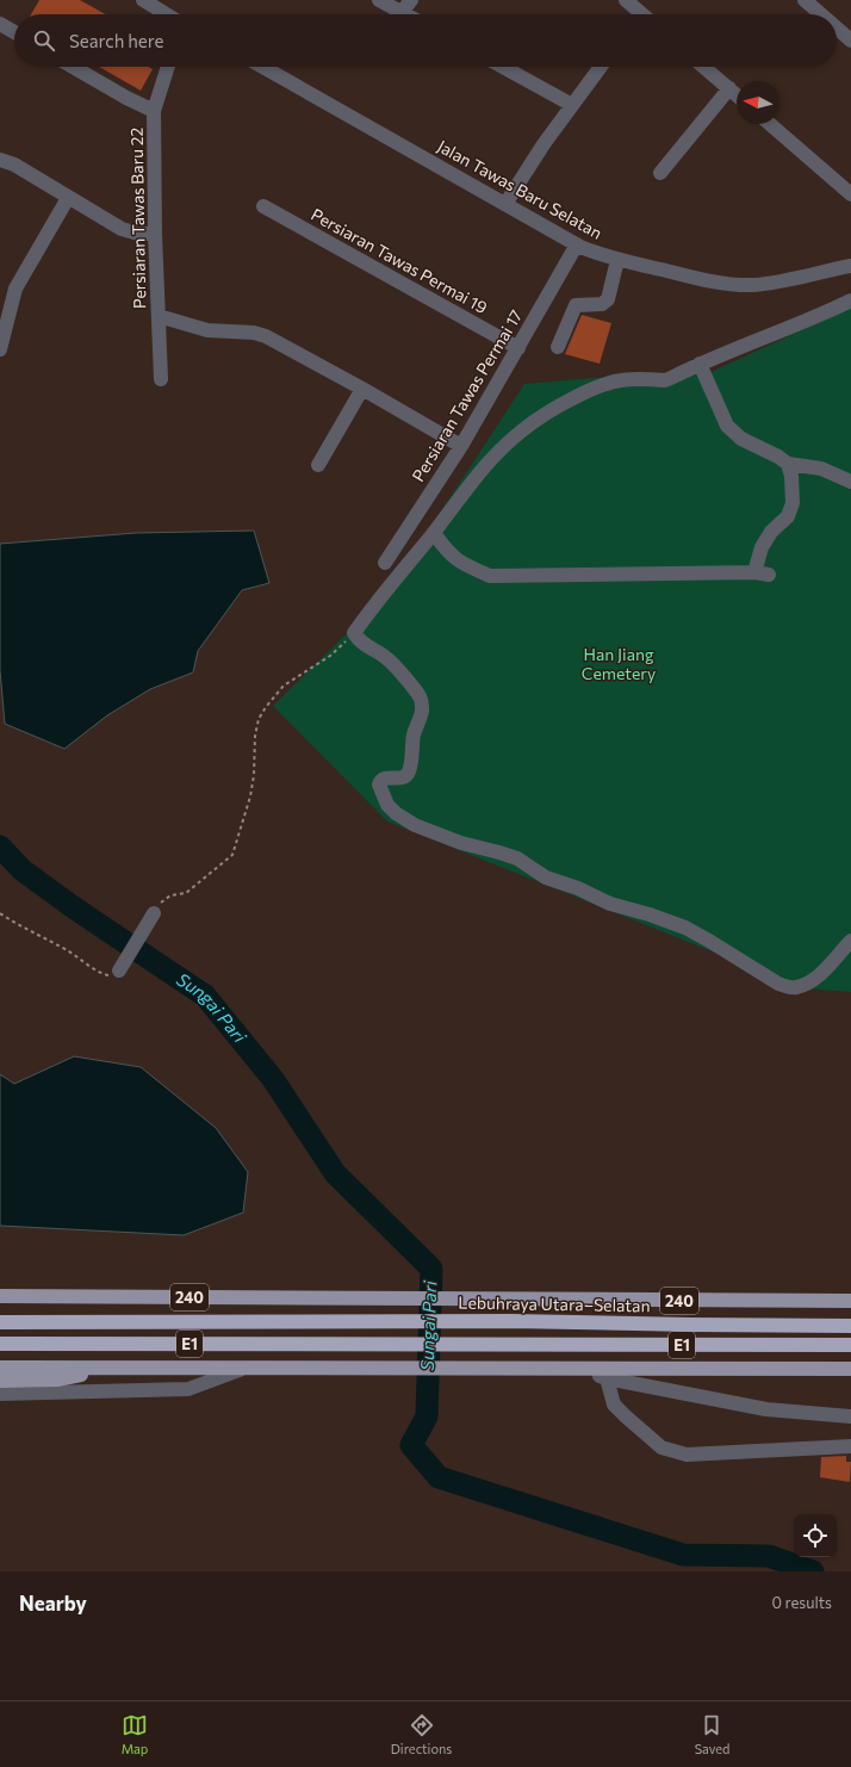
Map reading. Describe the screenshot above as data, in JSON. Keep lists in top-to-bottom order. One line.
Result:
{"streets":{"highway":["Lebuhraya Utara–Selatan","E1"],"main road":["240"],"street":["Jalan Tawas Baru Selatan","Persiaran Tawas Baru 22","Persiaran Tawas Permai 19","Persiaran Tawas Permai 17"]},"crossings":[["Jalan Tawas Baru Selatan","Persiaran Tawas Permai 17"],["Persiaran Tawas Permai 19","Persiaran Tawas Permai 17"]],"water":["Sungai Pari"],"parks":["Han Jiang Cemetery"],"north":"left","page":{"search":"Search here","heading":["Nearby","0 results"],"nav":["Map","Directions","Saved"]}}
